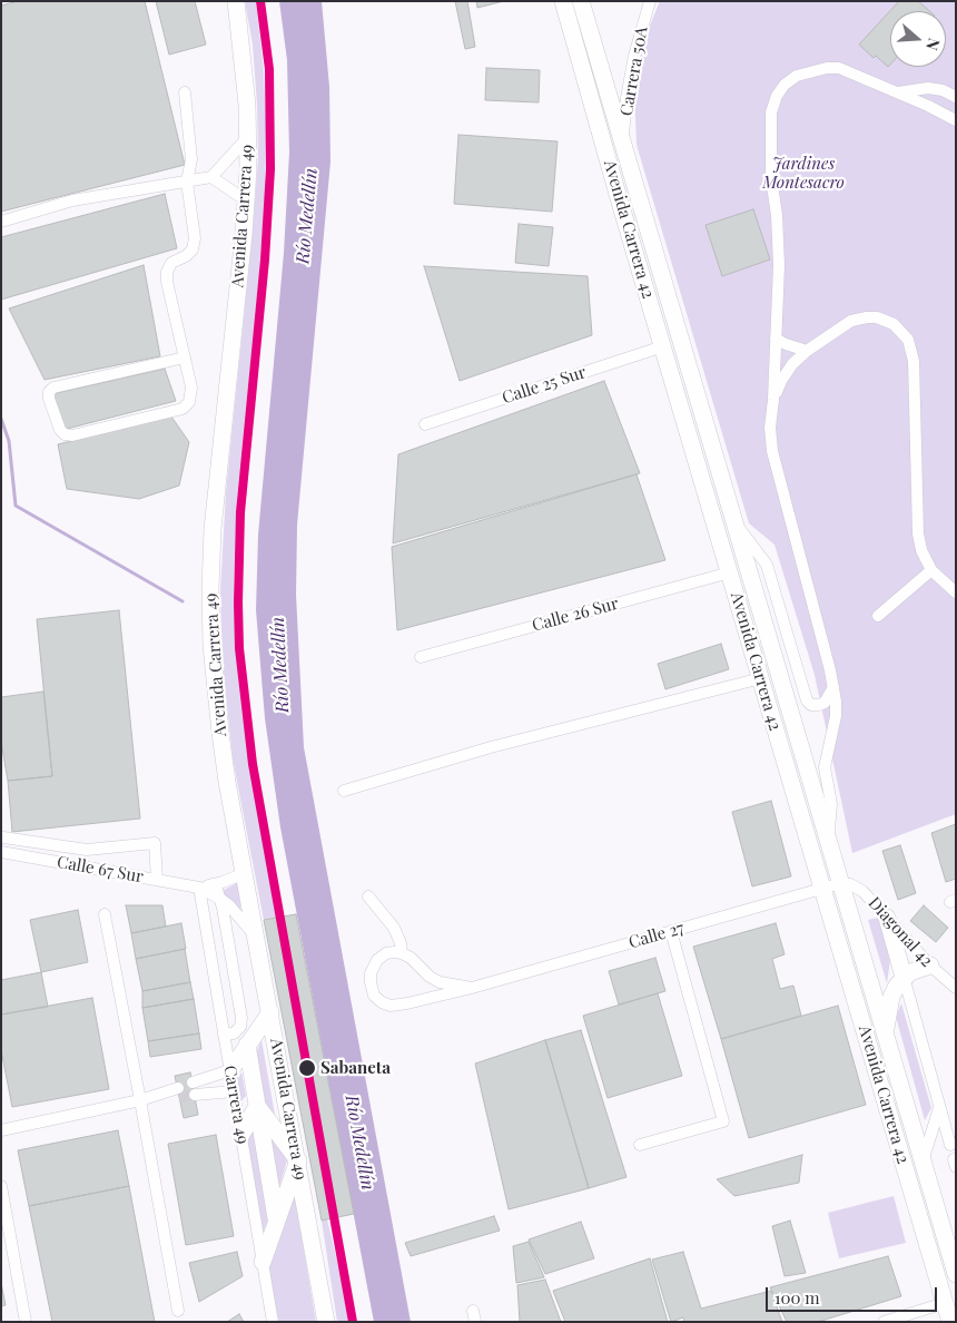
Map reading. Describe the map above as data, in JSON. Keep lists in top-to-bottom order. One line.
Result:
{"streets":{"highway":["Avenida Carrera 49","Avenida Carrera 42"],"street":["Carrera 50A","Calle 25 Sur","Calle 26 Sur","Calle 67 Sur","Diagonal 42","Calle 27","Carrera 49"]},"crossings":[["Carrera 50A","Avenida Carrera 42"],["Avenida Carrera 49","Calle 67 Sur"],["Avenida Carrera 42","Calle 25 Sur"],["Avenida Carrera 42","Calle 26 Sur"],["Avenida Carrera 42","Diagonal 42"],["Avenida Carrera 42","Calle 27"],["Calle 67 Sur","Carrera 49"],["Diagonal 42","Calle 27"]],"water":["Río Medellín"],"parks":["Jardines Montesacro"],"places":["Sabaneta"],"scale_bar":"100 m","north":"right"}
